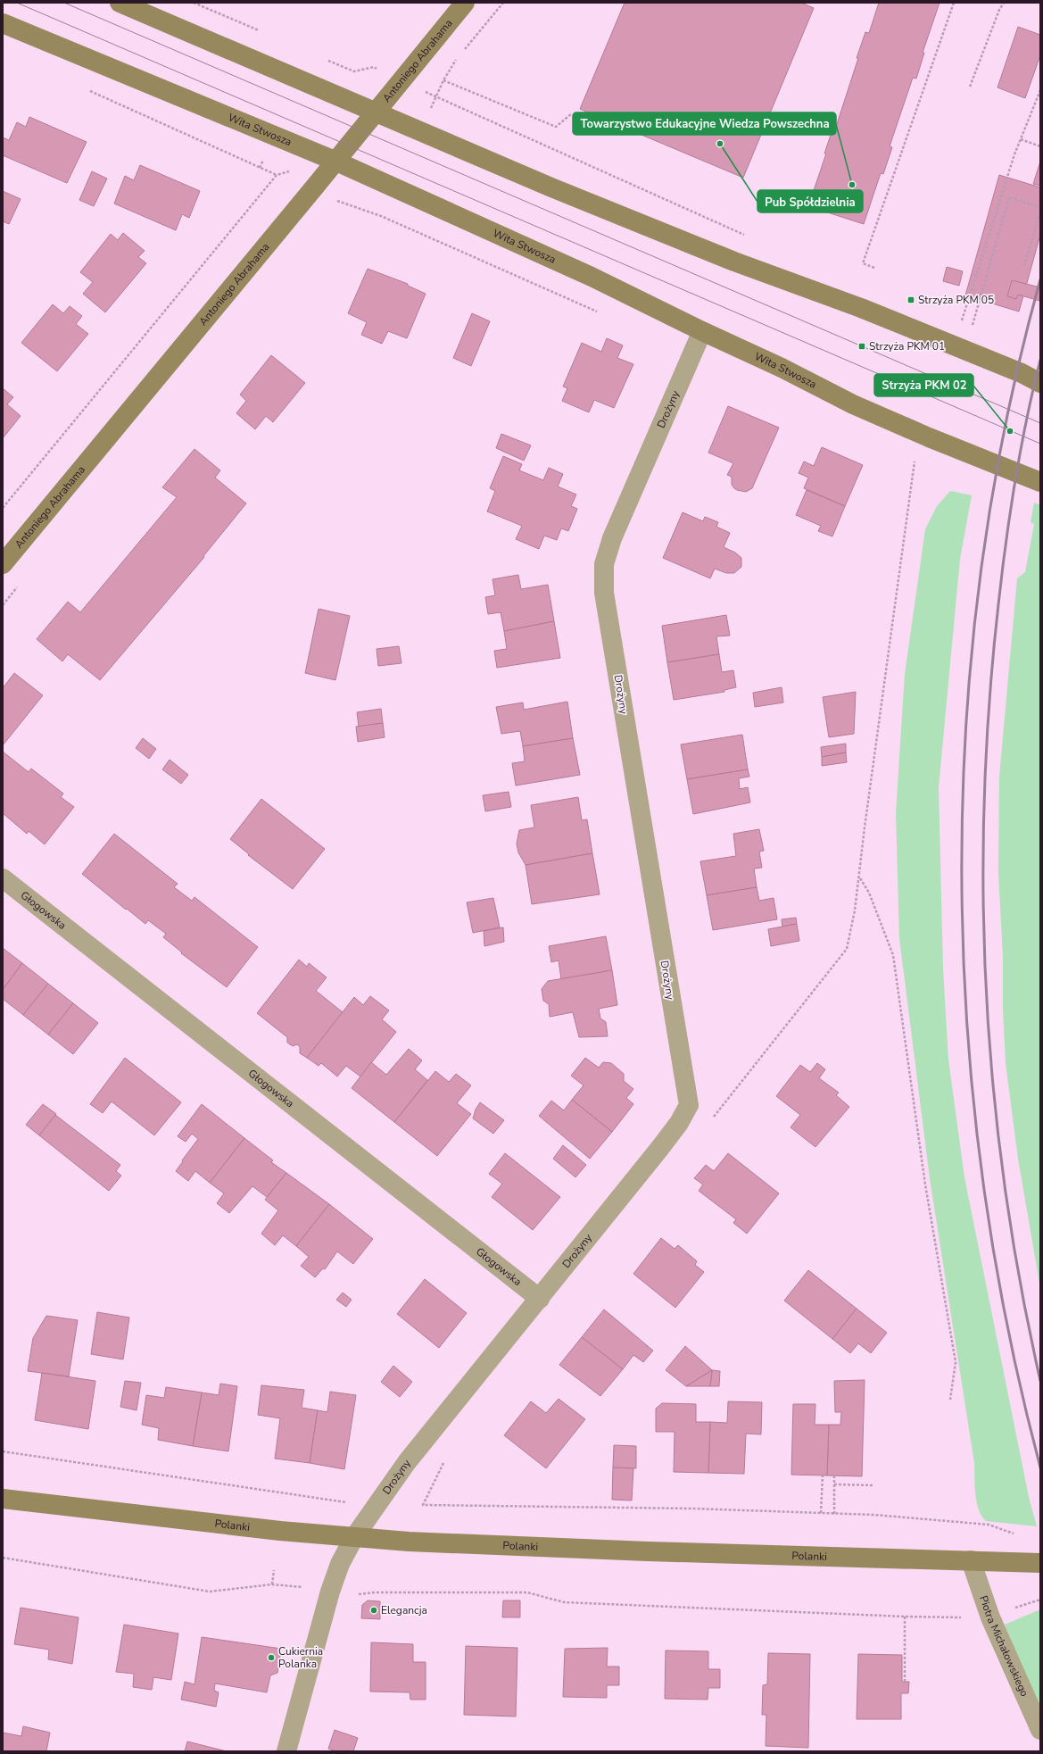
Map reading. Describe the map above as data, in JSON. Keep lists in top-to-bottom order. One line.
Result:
{"streets":{"street":["Antoniego Abrahama","Wita Stwosza","Drożyny","Głogowska","Polanki","Piotra Michałowskiego"]},"crossings":[["Antoniego Abrahama","Wita Stwosza"],["Wita Stwosza","Drożyny"],["Drożyny","Głogowska"],["Drożyny","Polanki"],["Polanki","Piotra Michałowskiego"]],"places":{"other":["Pub Spółdzielnia","Towarzystwo Edukacyjne Wiedza Powszechna","Strzyża PKM 02","Elegancja","Cukiernia Polanka"],"transit":["Strzyża PKM 05","Strzyża PKM 01"]}}
